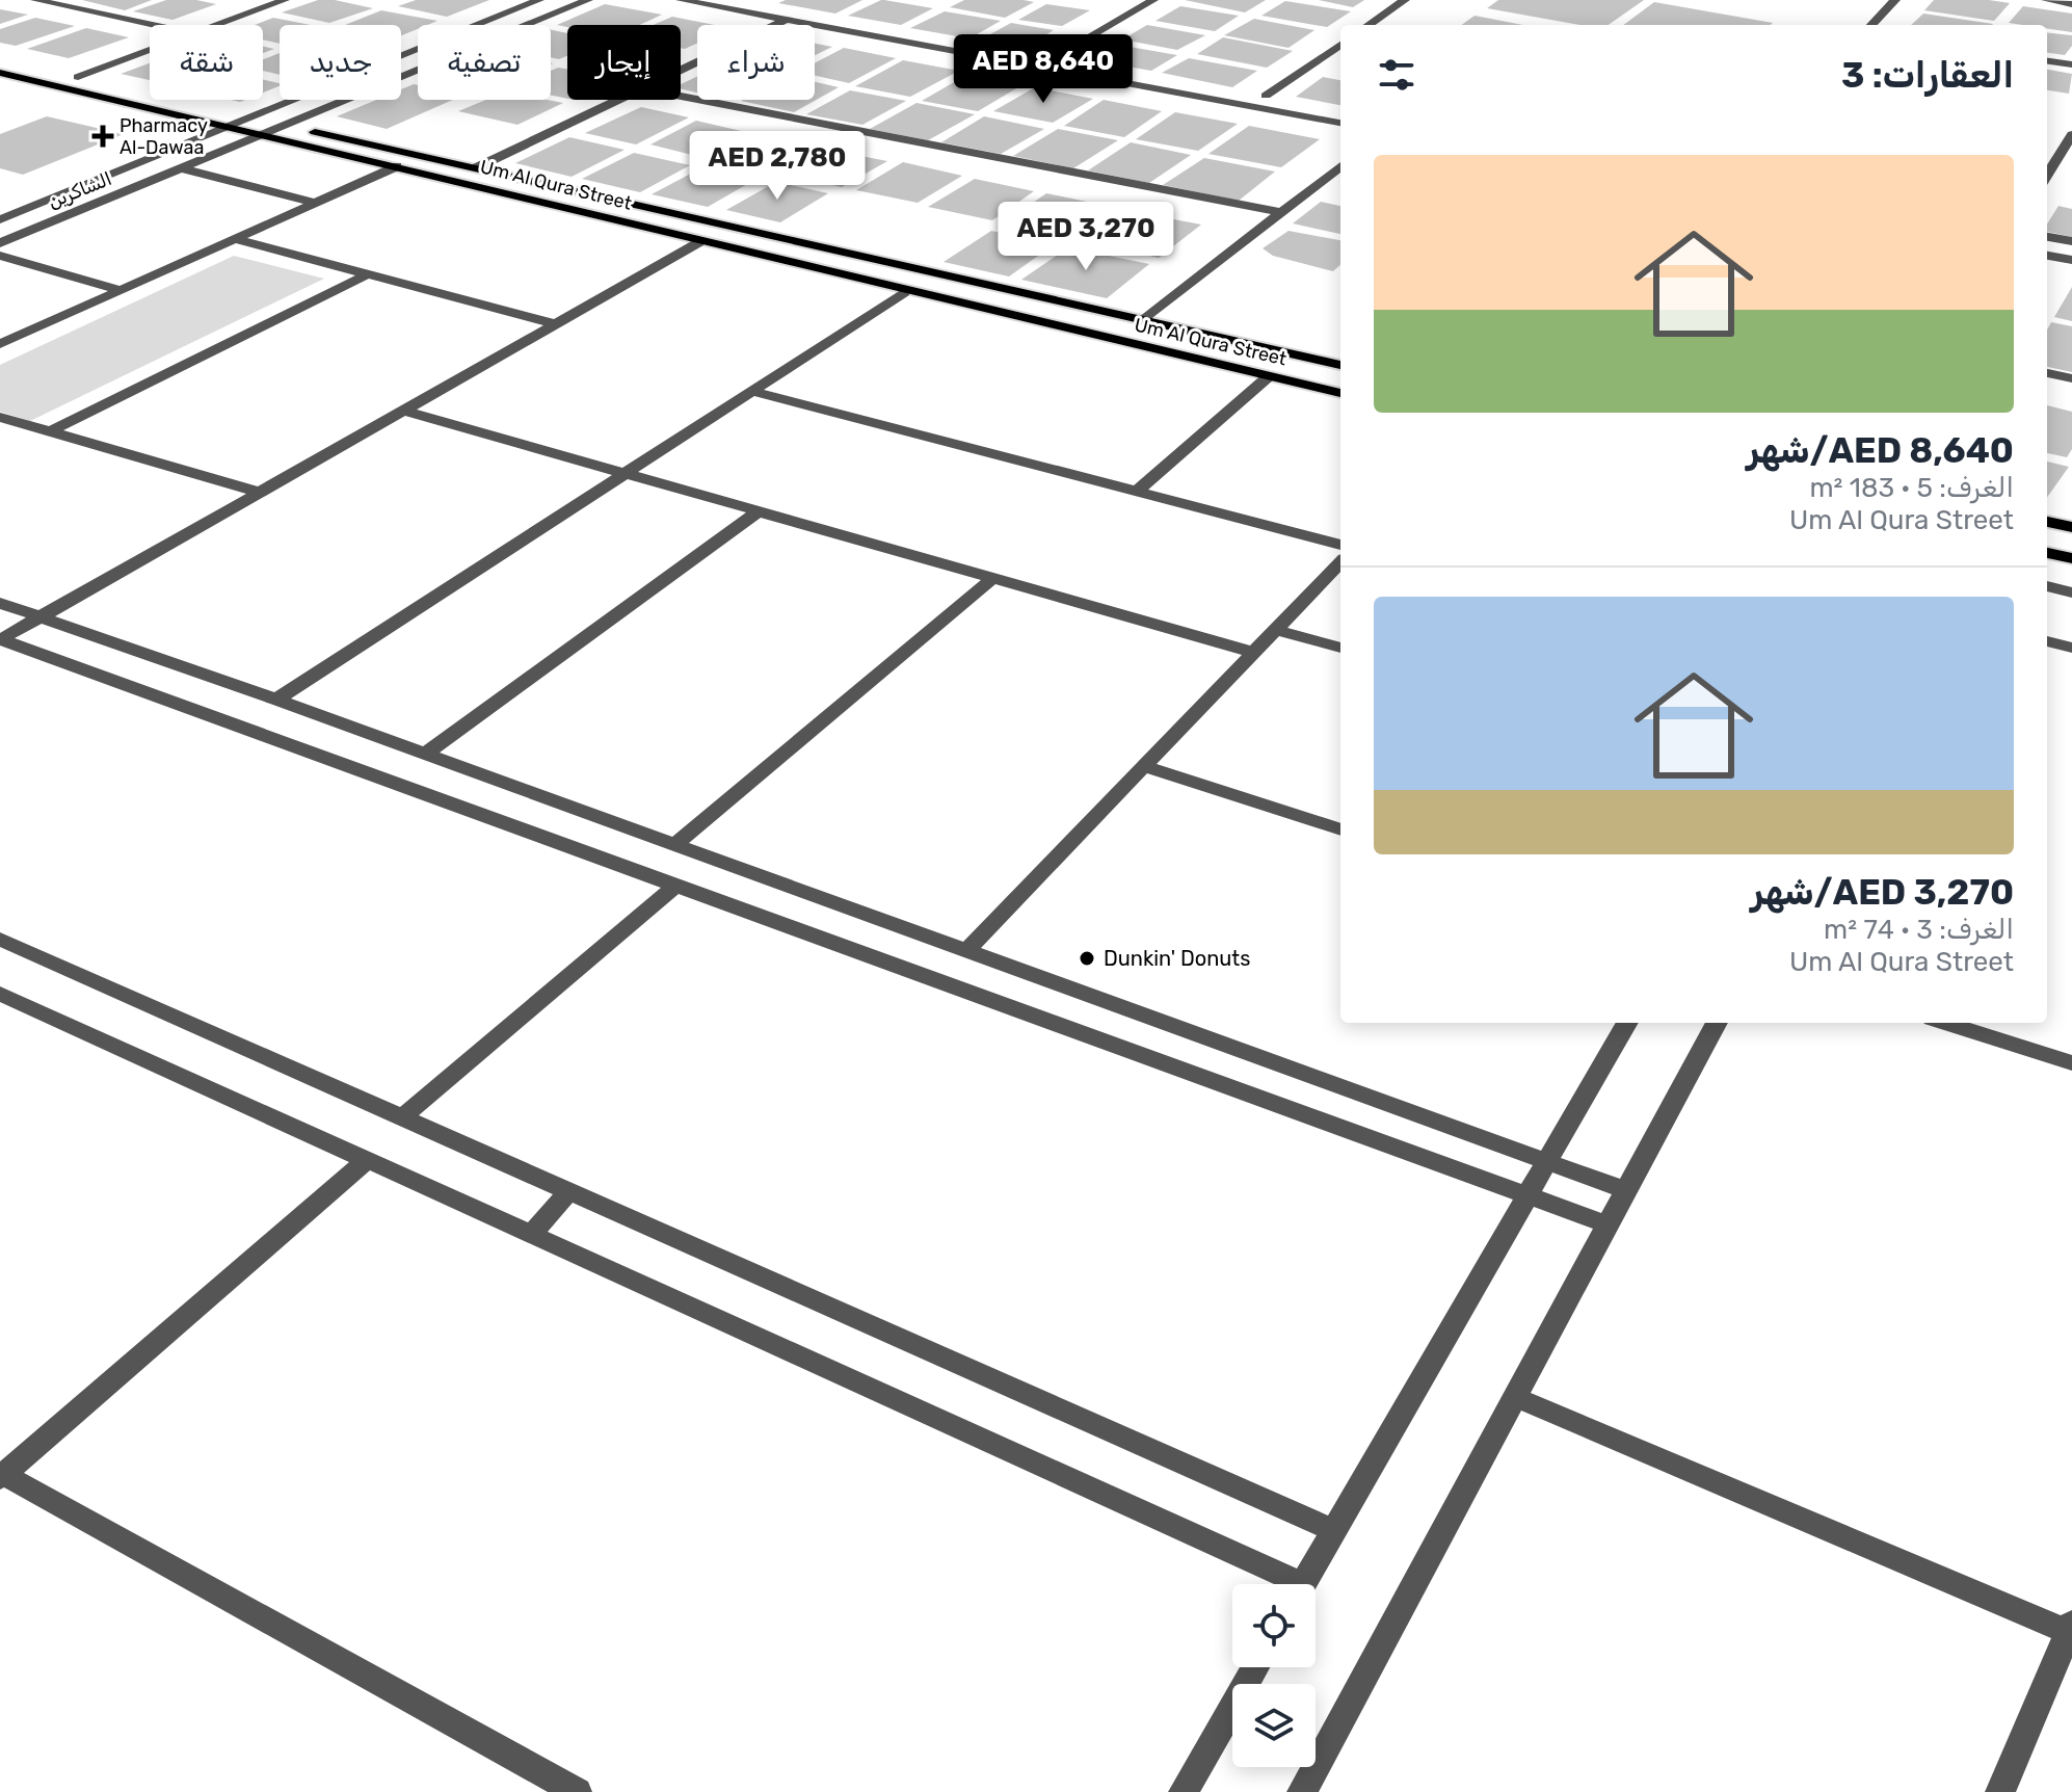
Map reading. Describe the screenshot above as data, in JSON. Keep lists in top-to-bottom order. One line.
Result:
{"streets":{"main road":["Um Al Qura Street"],"street":["الشاكرين"]},"crossings":[["Um Al Qura Street","الشاكرين"]],"places":{"health":["Pharmacy Al-Dawaa"],"other":["Dunkin' Donuts"]},"page":{"chip":["شراء","إيجار","تصفية","جديد","شقة"],"heading":"العقارات: 3","price":["AED 8,640","AED 2,780","AED 3,270"],"list":[{"name":"AED 8,640/شهر","note":"الغرف: 5 · 183 m² · Um Al Qura Street"},{"name":"AED 3,270/شهر","note":"الغرف: 3 · 74 m² · Um Al Qura Street"}]}}
